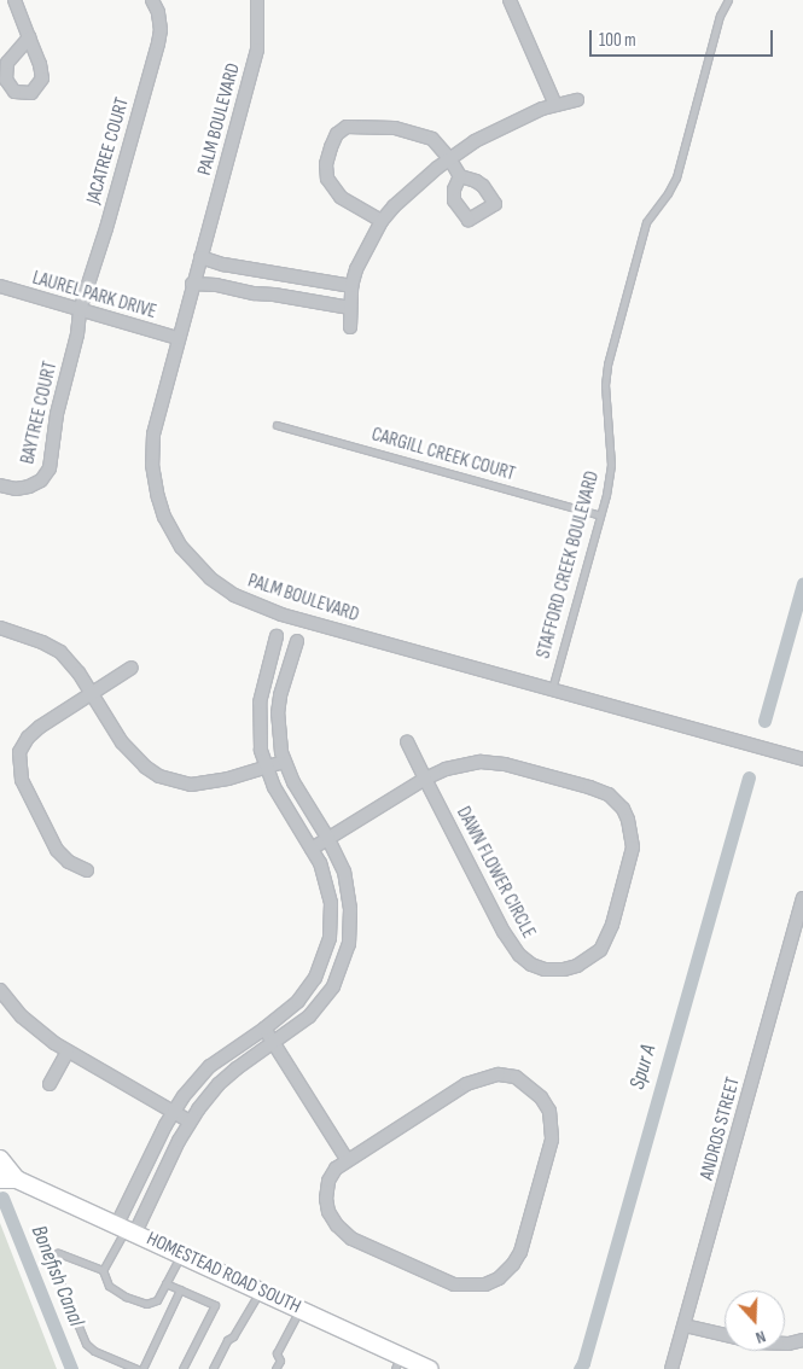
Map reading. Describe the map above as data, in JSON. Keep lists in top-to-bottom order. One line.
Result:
{"streets":{"main road":["HOMESTEAD ROAD SOUTH"],"street":["PALM BOULEVARD","JACATREE COURT","LAUREL PARK DRIVE","BAYTREE COURT","DAWN FLOWER CIRCLE","ANDROS STREET"],"lane":["CARGILL CREEK COURT","STAFFORD CREEK BOULEVARD"]},"crossings":[["PALM BOULEVARD","LAUREL PARK DRIVE"],["PALM BOULEVARD","STAFFORD CREEK BOULEVARD"],["JACATREE COURT","LAUREL PARK DRIVE"],["JACATREE COURT","BAYTREE COURT"],["LAUREL PARK DRIVE","BAYTREE COURT"],["CARGILL CREEK COURT","STAFFORD CREEK BOULEVARD"]],"water":["Spur A","Bonefish Canal"],"scale_bar":"100 m","north":"bottom"}
